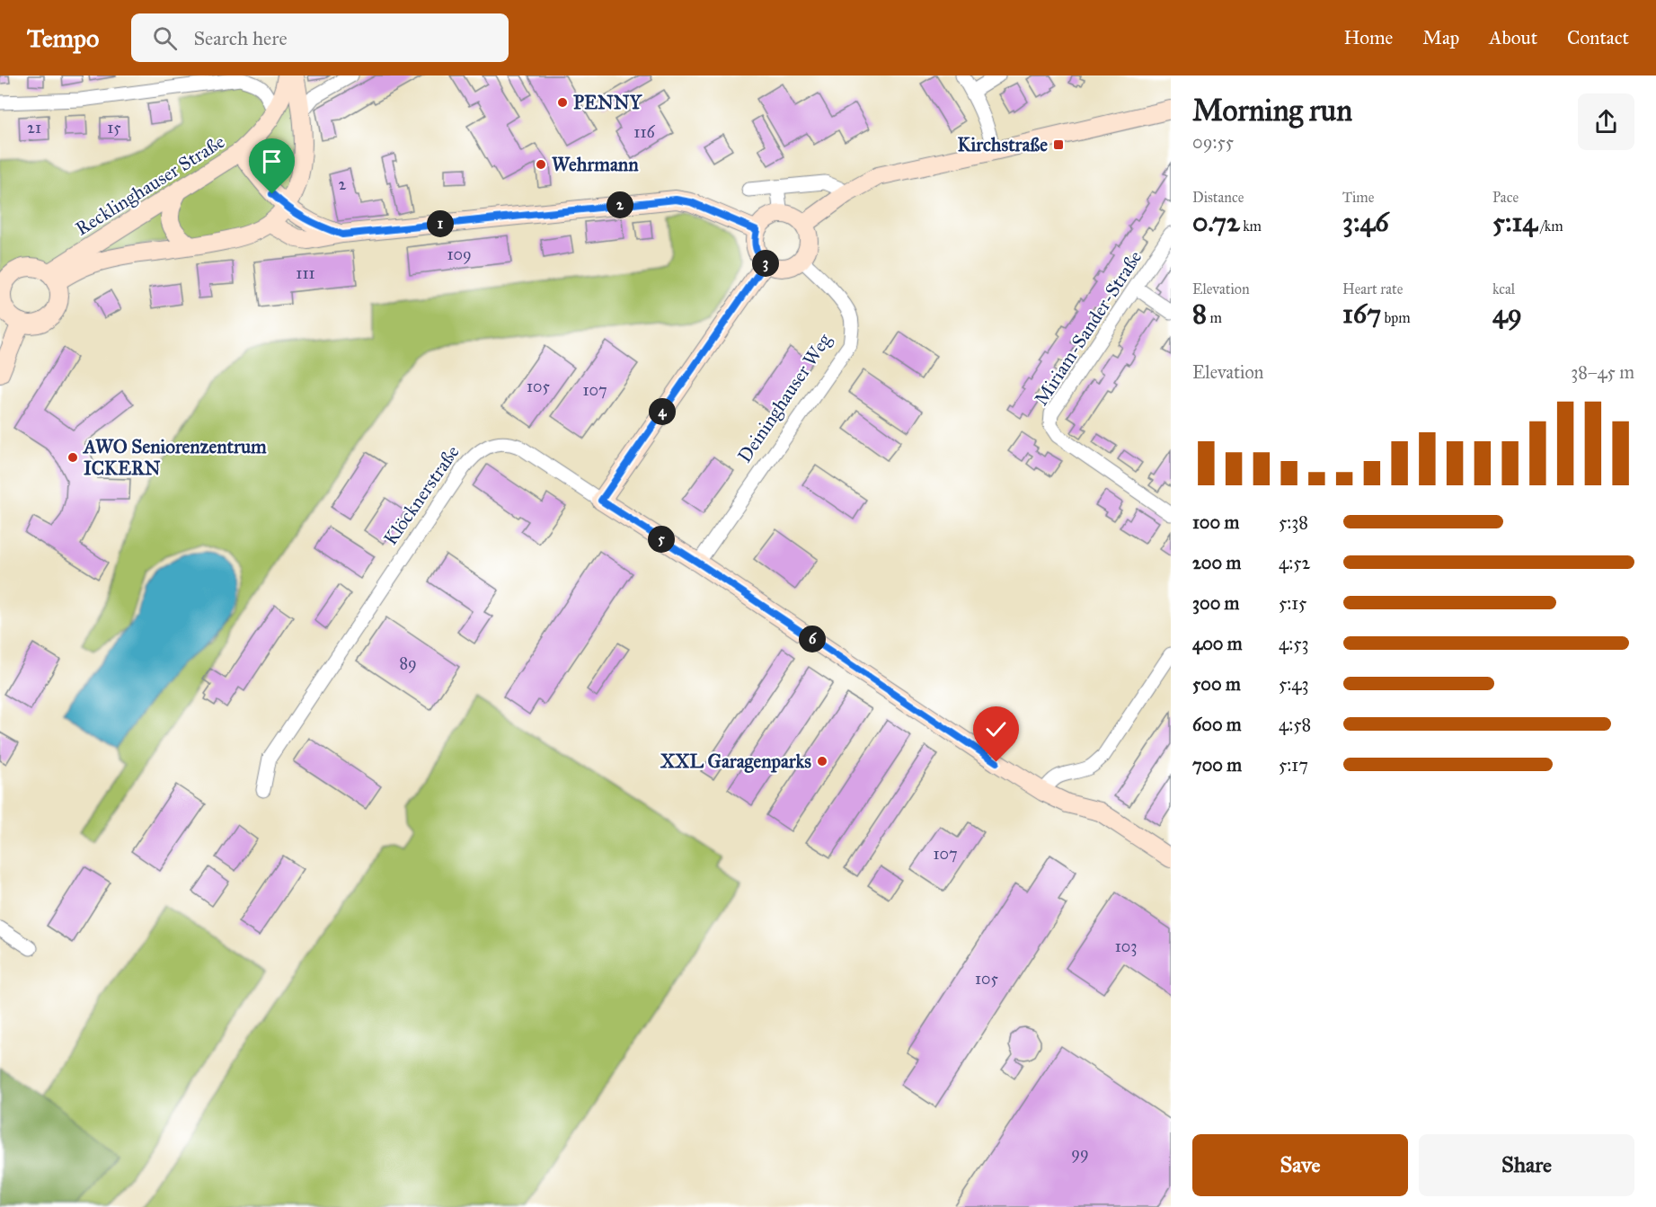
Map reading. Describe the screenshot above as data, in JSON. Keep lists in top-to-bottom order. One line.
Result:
{"streets":{"main road":["Recklinghauser Straße"],"street":["Miriam-Sander-Straße","Deininghauser Weg","Klöcknerstraße"]},"crossings":[["Recklinghauser Straße","Deininghauser Weg"]],"places":{"other":["PENNY","Wehrmann","AWO Seniorenzentrum ICKERN","XXL Garagenparks"],"transit":["Kirchstraße"]},"house_numbers":["21","15","116","2","109","111","105","107","89","107","103","105","99"],"page":{"header":"Tempo","search":"Search here","nav":["Home","Map","About","Contact"],"heading":["Morning run","09:55"],"stats":[["Distance","0.72 km"],["Time","3:46"],["Pace","5:14 /km"],["Elevation","8 m"],["Heart rate","167 bpm"],["kcal","49"]],"pins":["2","1","3","4","5","6"],"chart":["Elevation","38–45 m"],"list":[{"name":"100 m","note":"5:38"},{"name":"200 m","note":"4:52"},{"name":"300 m","note":"5:15"},{"name":"400 m","note":"4:53"},{"name":"500 m","note":"5:43"},{"name":"600 m","note":"4:58"},{"name":"700 m","note":"5:17"}],"buttons":["Save","Share"]}}
